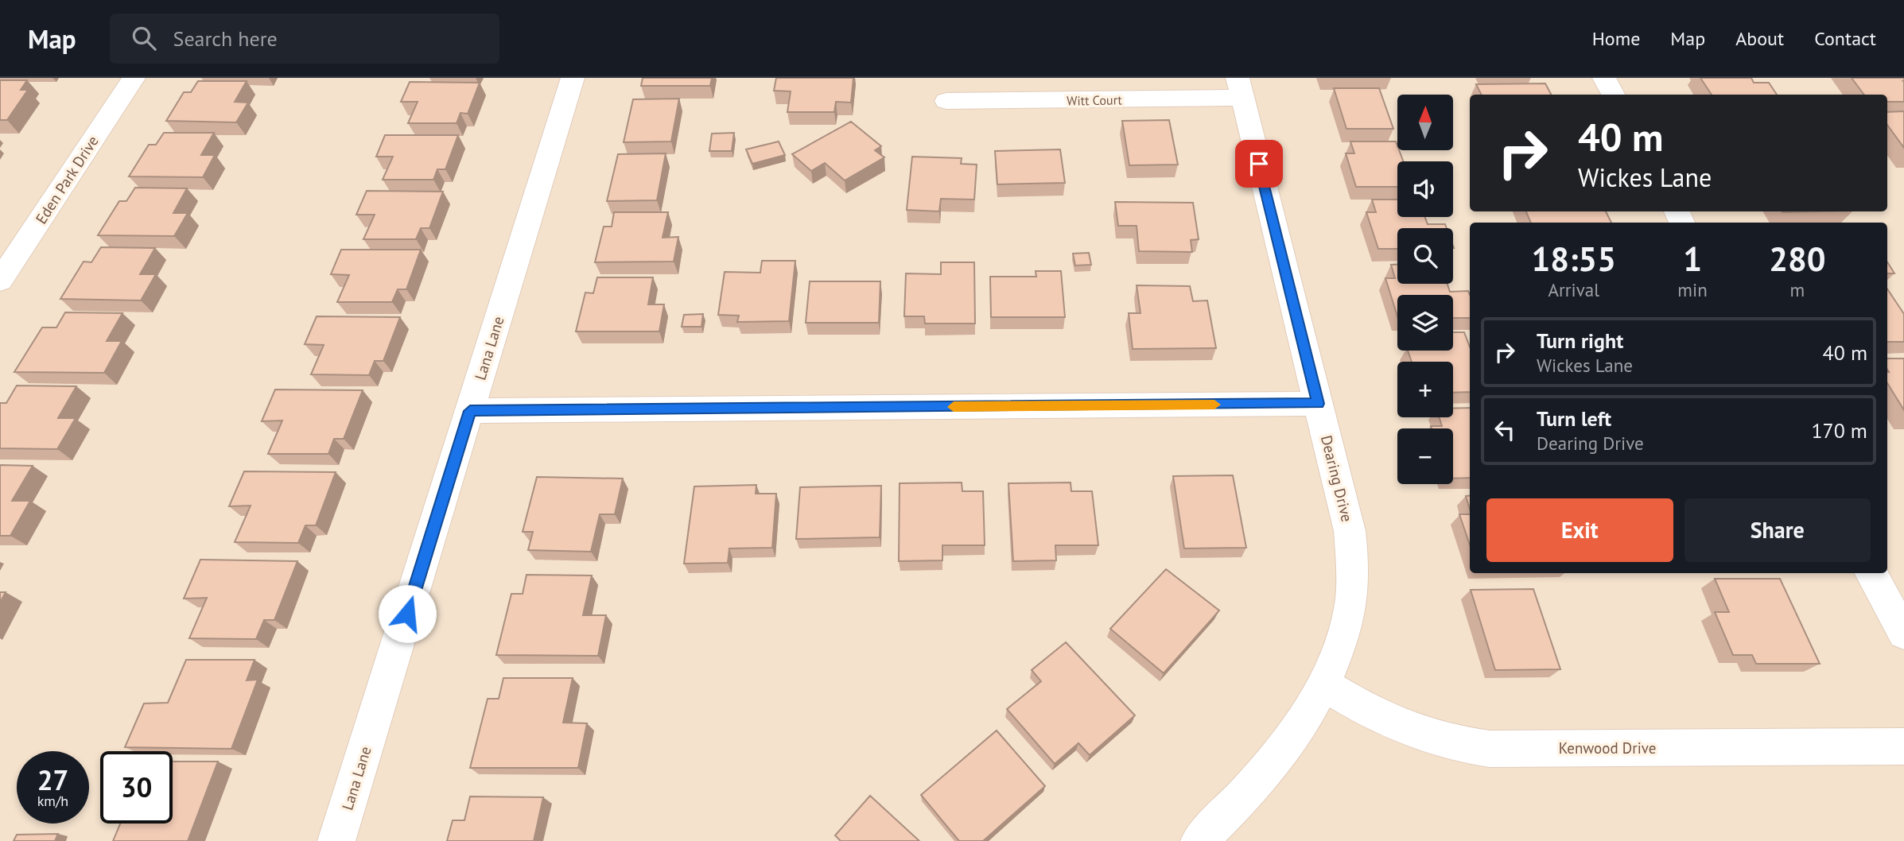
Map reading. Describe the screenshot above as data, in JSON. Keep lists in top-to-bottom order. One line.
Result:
{"streets":{"street":["Witt Court","Eden Park Drive","Lana Lane","Dearing Drive","Kenwood Drive"]},"crossings":[["Witt Court","Dearing Drive"],["Dearing Drive","Kenwood Drive"]],"north":"top","page":{"header":"Map","search":"Search here","nav":["Home","Map","About","Contact"],"map_buttons":["+","−"],"turn":["40 m","Wickes Lane"],"eta":["18:55","Arrival","1","min","280","m"],"list":[{"name":"Turn right","note":"Wickes Lane","value":"40 m"},{"name":"Turn left","note":"Dearing Drive","value":"170 m"}],"buttons":["Exit","Share"],"speed":"27 km/h","limit":"30"}}
